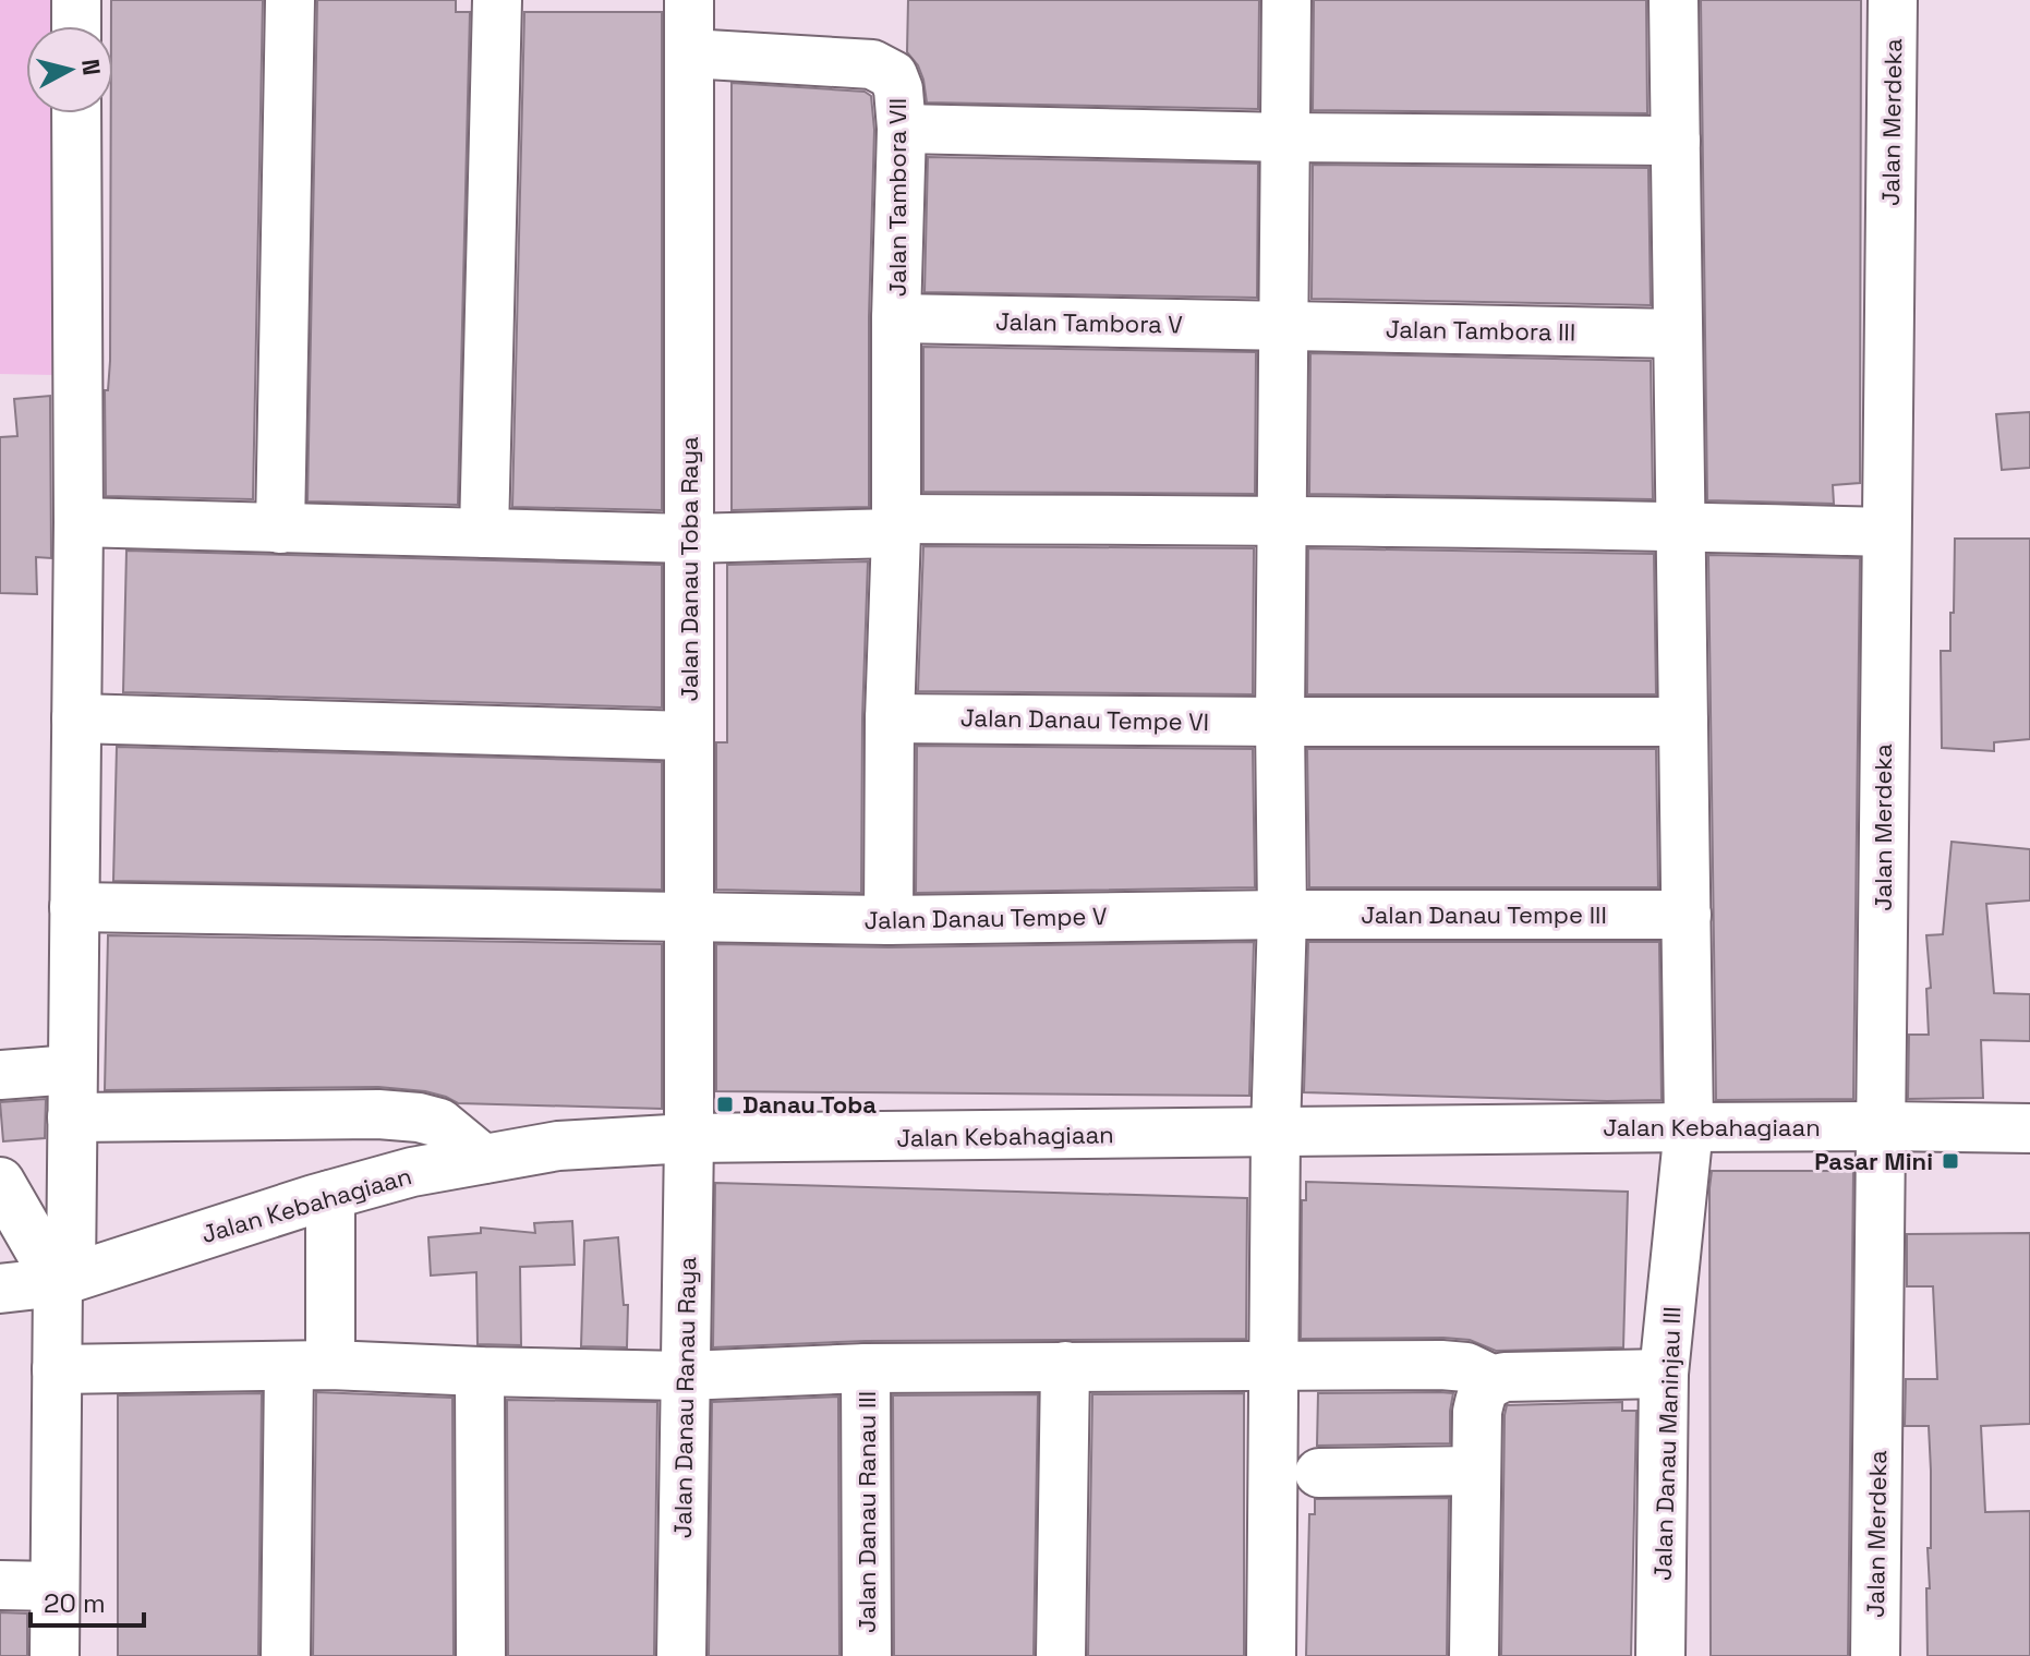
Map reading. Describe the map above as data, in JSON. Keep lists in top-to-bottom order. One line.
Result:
{"streets":{"street":["Jalan Merdeka","Jalan Tambora VII","Jalan Tambora V","Jalan Tambora III","Jalan Danau Toba Raya","Jalan Danau Tempe VI","Jalan Danau Tempe III","Jalan Danau Tempe V","Jalan Kebahagiaan","Jalan Danau Ranau Raya","Jalan Danau Maninjau III","Jalan Danau Ranau III"]},"crossings":[["Jalan Merdeka","Jalan Kebahagiaan"],["Jalan Tambora VII","Jalan Tambora V"],["Jalan Tambora VII","Jalan Danau Toba Raya"],["Jalan Tambora VII","Jalan Danau Tempe VI"],["Jalan Tambora VII","Jalan Danau Tempe V"],["Jalan Tambora V","Jalan Tambora III"],["Jalan Tambora III","Jalan Danau Maninjau III"],["Jalan Danau Toba Raya","Jalan Danau Tempe V"],["Jalan Danau Toba Raya","Jalan Kebahagiaan"],["Jalan Danau Toba Raya","Jalan Danau Ranau Raya"],["Jalan Danau Tempe VI","Jalan Danau Maninjau III"],["Jalan Danau Tempe III","Jalan Danau Tempe V"],["Jalan Danau Tempe III","Jalan Danau Maninjau III"],["Jalan Kebahagiaan","Jalan Danau Ranau Raya"],["Jalan Kebahagiaan","Jalan Danau Maninjau III"]],"places":{"transit":["Danau Toba","Pasar Mini"]},"scale_bar":"20 m","north":"right"}
